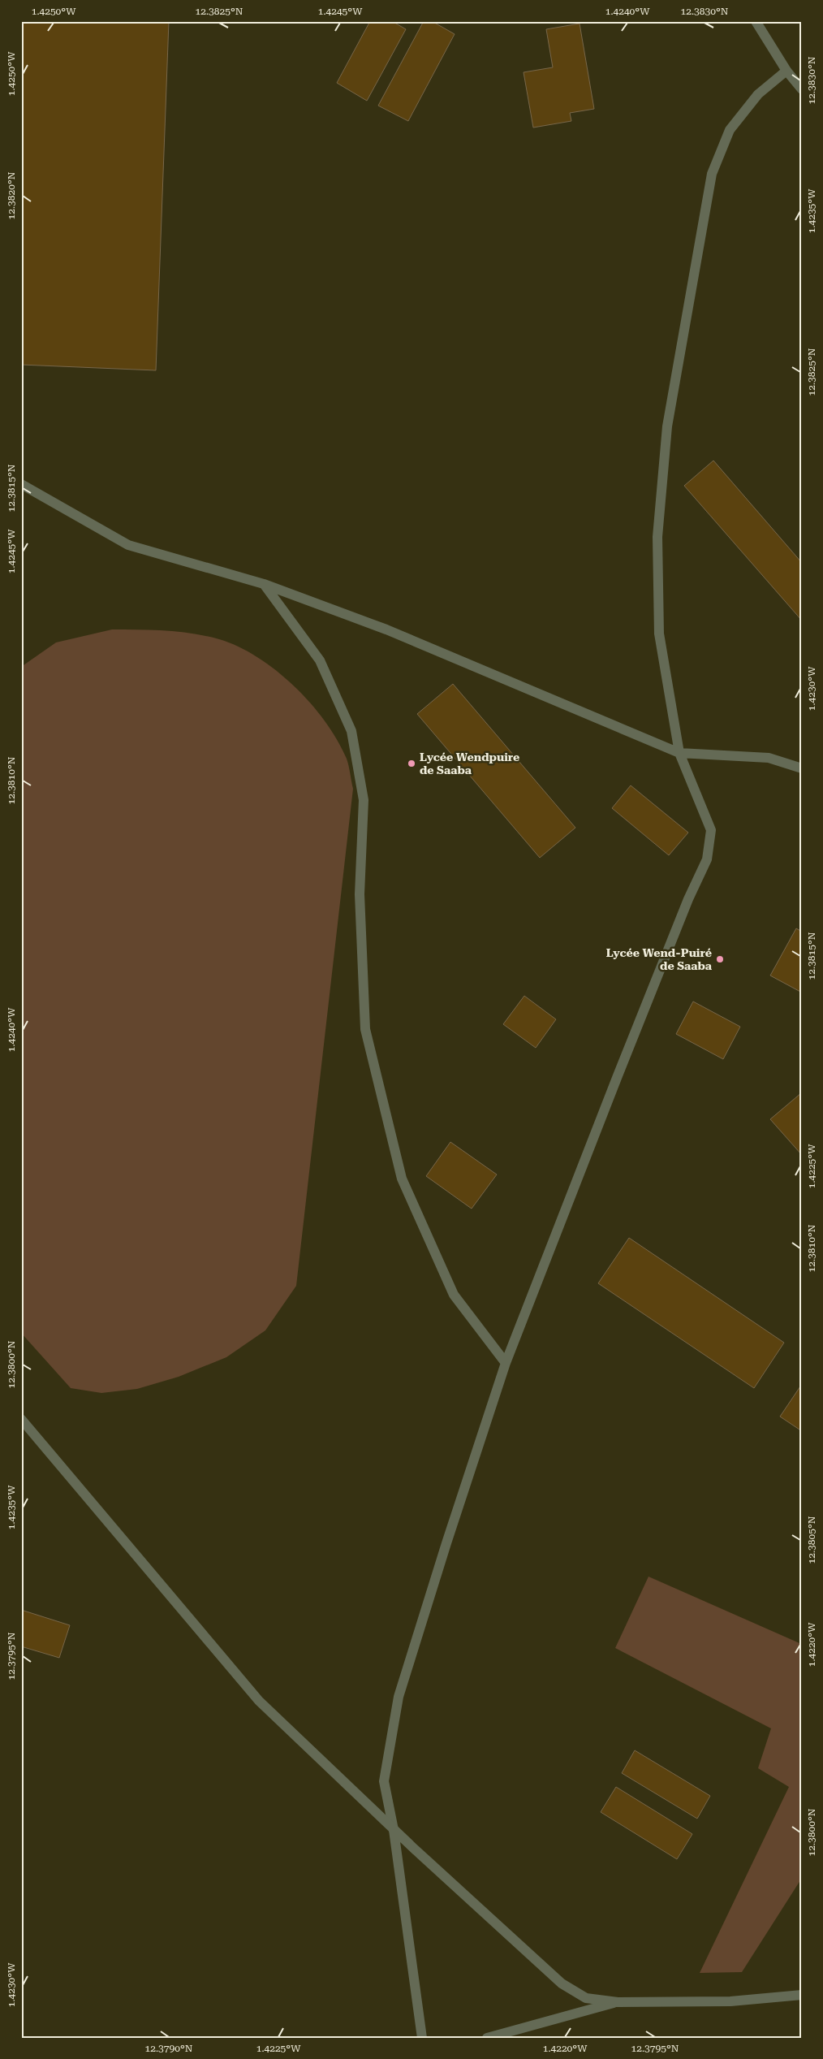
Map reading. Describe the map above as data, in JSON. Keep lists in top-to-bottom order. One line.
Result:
{"places":["Lycée Wendpuire de Saaba","Lycée Wend-Puiré de Saaba"],"coordinates":["1.4250°W","12.3825°N","1.4245°W","1.4240°W","12.3830°N","12.3820°N","1.4235°W","12.3815°N","1.4230°W","12.3810°N","1.4225°W","12.3800°N","12.3805°N","1.4220°W","12.3795°N","12.3790°N"]}
